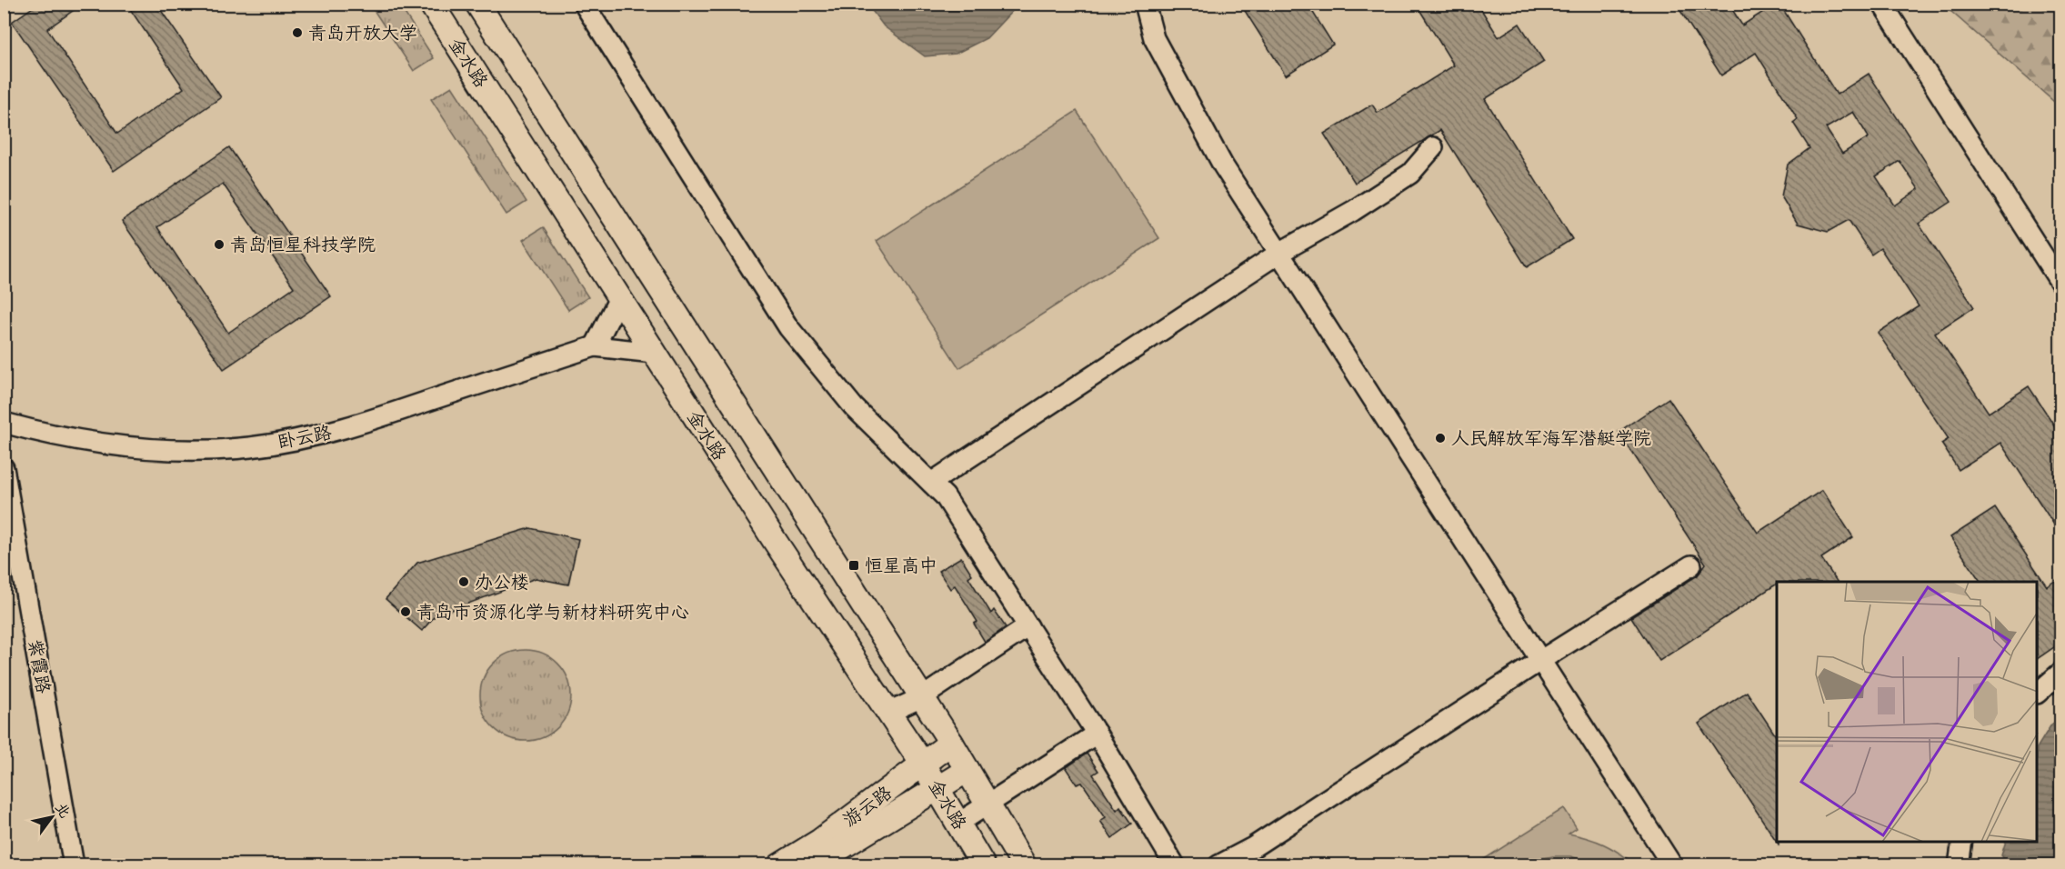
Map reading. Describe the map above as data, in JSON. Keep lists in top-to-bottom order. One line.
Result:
{"streets":{"main road":["金水路","游云路"],"street":["卧云路","紫霞路"]},"crossings":[["金水路","卧云路"],["金水路","游云路"]],"places":{"other":["青岛开放大学","青岛恒星科技学院","人民解放军海军潜艇学院","办公楼","青岛市资源化学与新材料研究中心"],"transit":["恒星高中"]},"north":"top right"}
